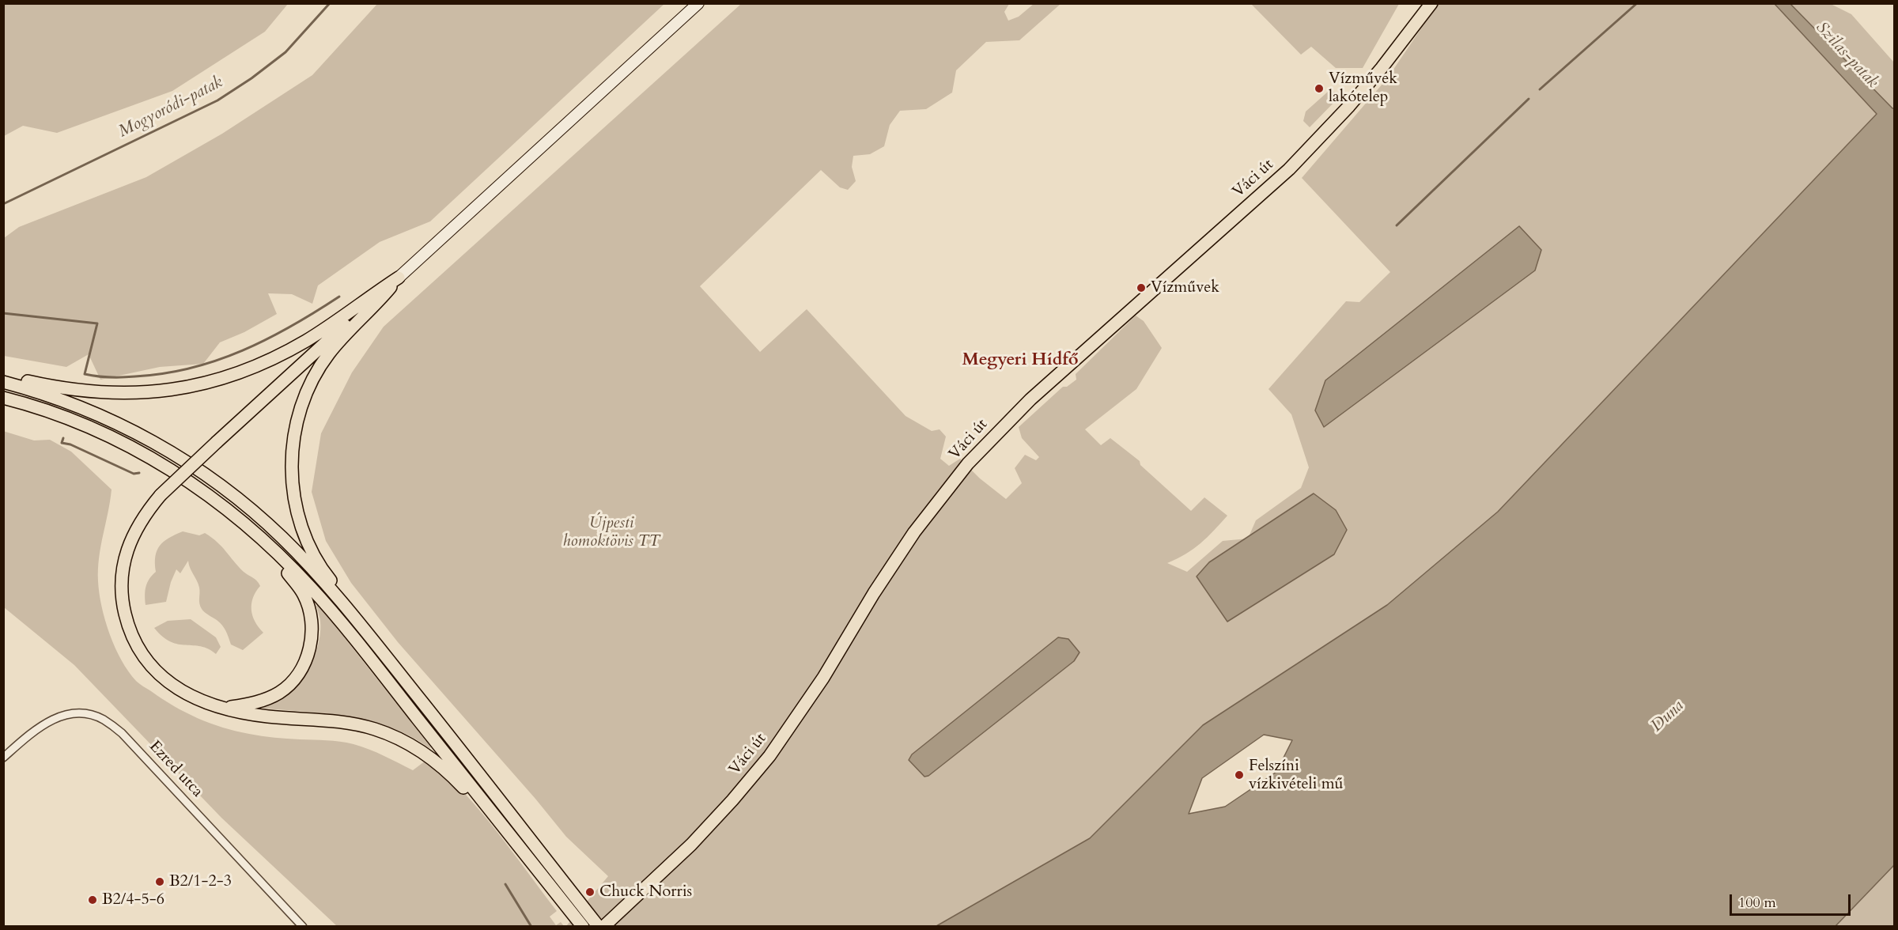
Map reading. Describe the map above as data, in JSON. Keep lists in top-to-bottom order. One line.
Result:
{"streets":{"main road":["Váci út"],"street":["Ezred utca"]},"districts":["Megyeri Hídfő"],"water":["Szilas-patak","Mogyoródi-patak","Duna"],"parks":["Újpesti homoktövis TT"],"places":["Vízművek lakótelep","Vízművek","Felszíni vízkivételi mű","B2/1-2-3","Chuck Norris","B2/4-5-6"],"scale_bar":"100 m"}
